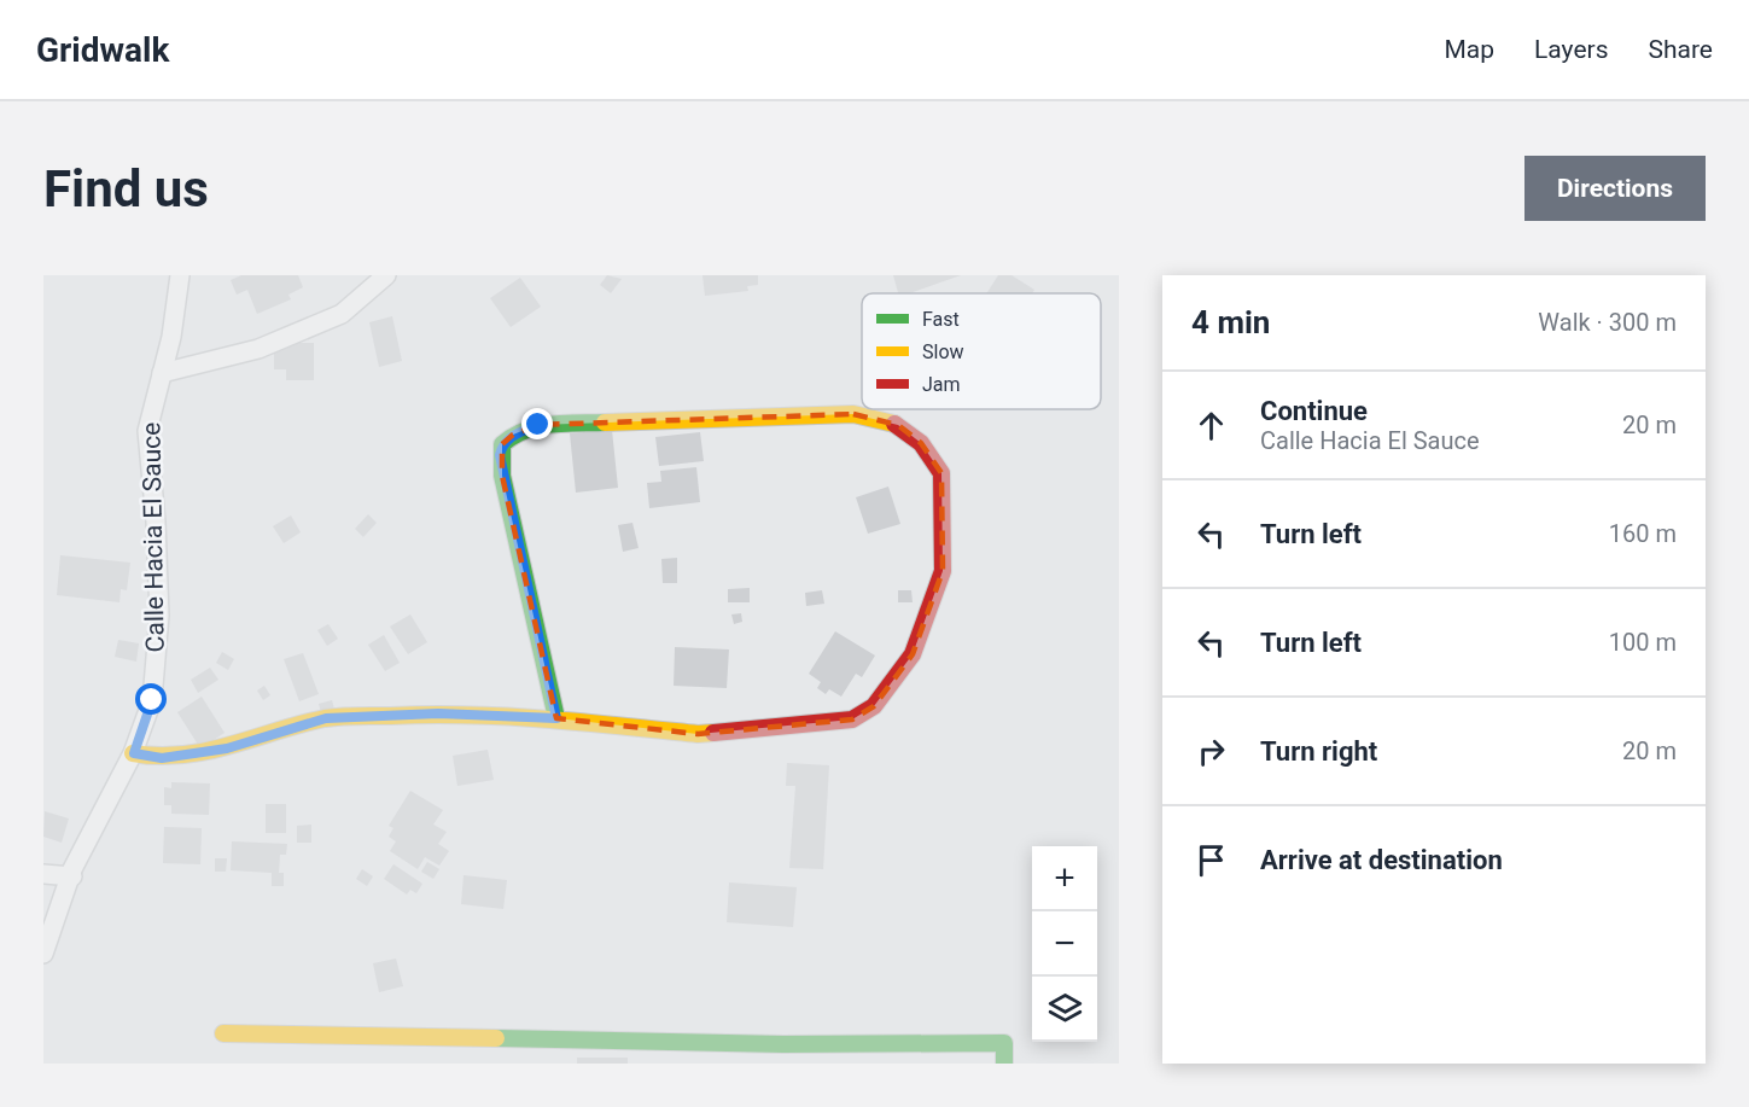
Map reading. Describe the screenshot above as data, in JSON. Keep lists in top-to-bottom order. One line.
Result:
{"streets":{"street":["Calle Hacia El Sauce"]},"legend":["Fast","Slow","Jam"],"page":{"header":"Gridwalk","nav":["Map","Layers","Share"],"buttons":"Directions","title":"Find us","heading":["4 min","Walk · 300 m"],"list":[["Continue","Calle Hacia El Sauce","20 m"],["Turn left","160 m"],["Turn left","100 m"],["Turn right","20 m"],"Arrive at destination"],"map_buttons":["+","−"]}}
